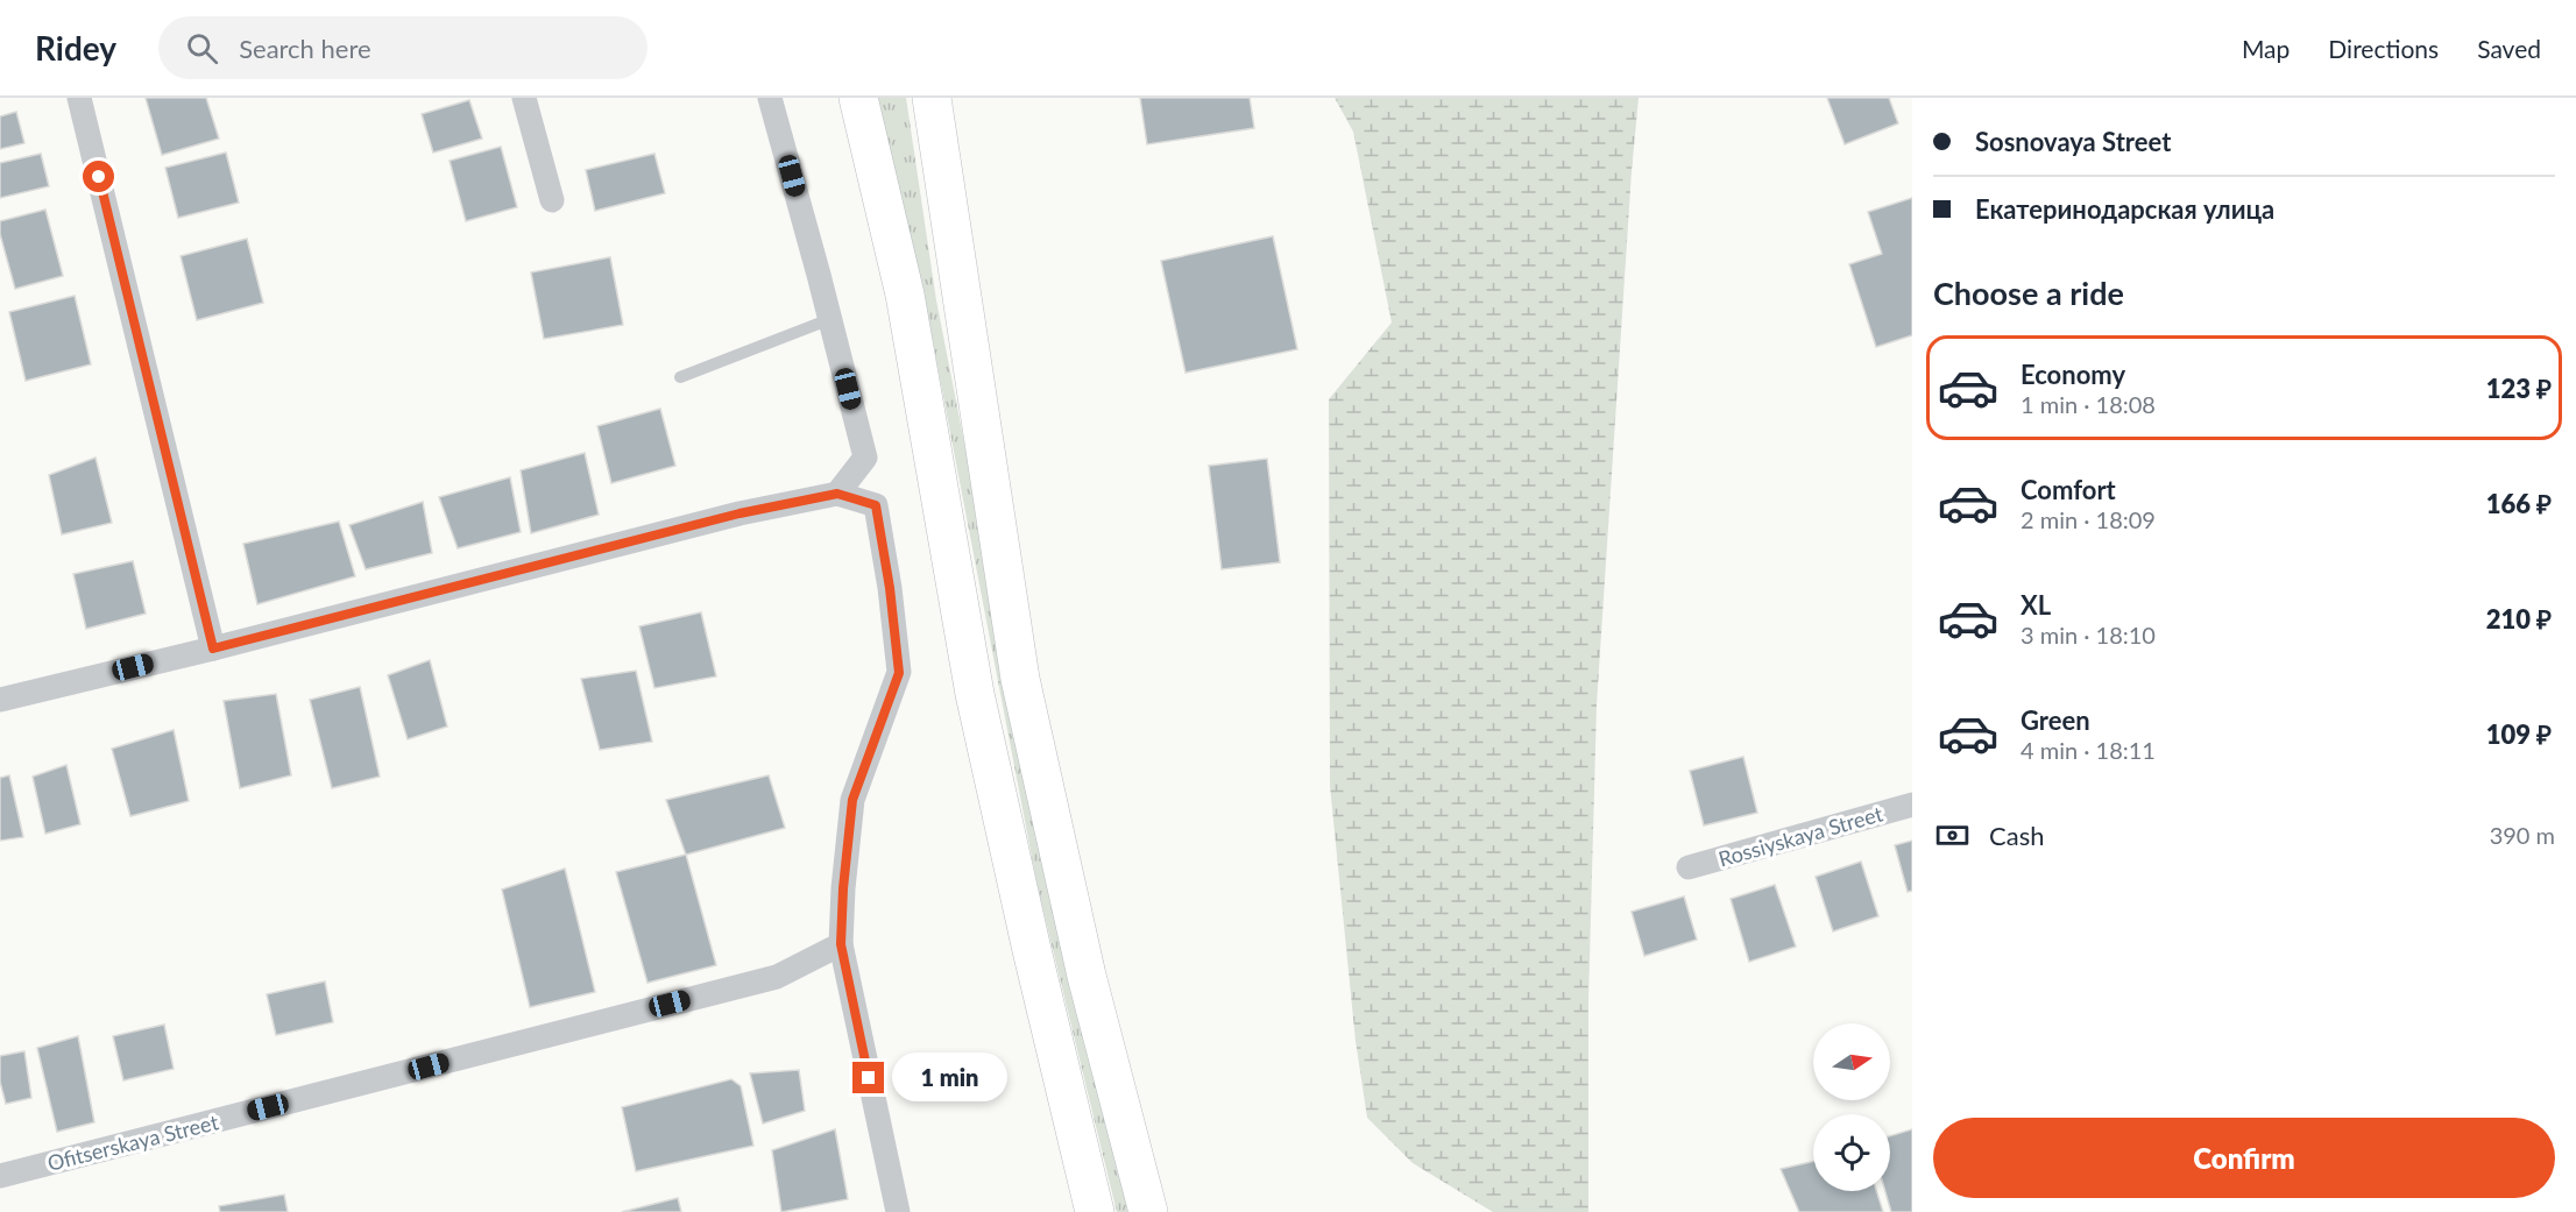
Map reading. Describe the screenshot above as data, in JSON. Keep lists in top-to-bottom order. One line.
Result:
{"streets":{"street":["Rossiyskaya Street","Ofitserskaya Street"]},"north":"right","page":{"header":"Ridey","search":"Search here","nav":["Map","Directions","Saved"],"banner":["Sosnovaya Street","Екатеринодарская улица"],"heading":"Choose a ride","list":[{"name":"Economy","note":"1 min · 18:08","value":"123 ₽"},{"name":"Comfort","note":"2 min · 18:09","value":"166 ₽"},{"name":"XL","note":"3 min · 18:10","value":"210 ₽"},{"name":"Green","note":"4 min · 18:11","value":"109 ₽"}],"pay":["Cash","390 m"],"bubble":"1 min","buttons":"Confirm"}}
